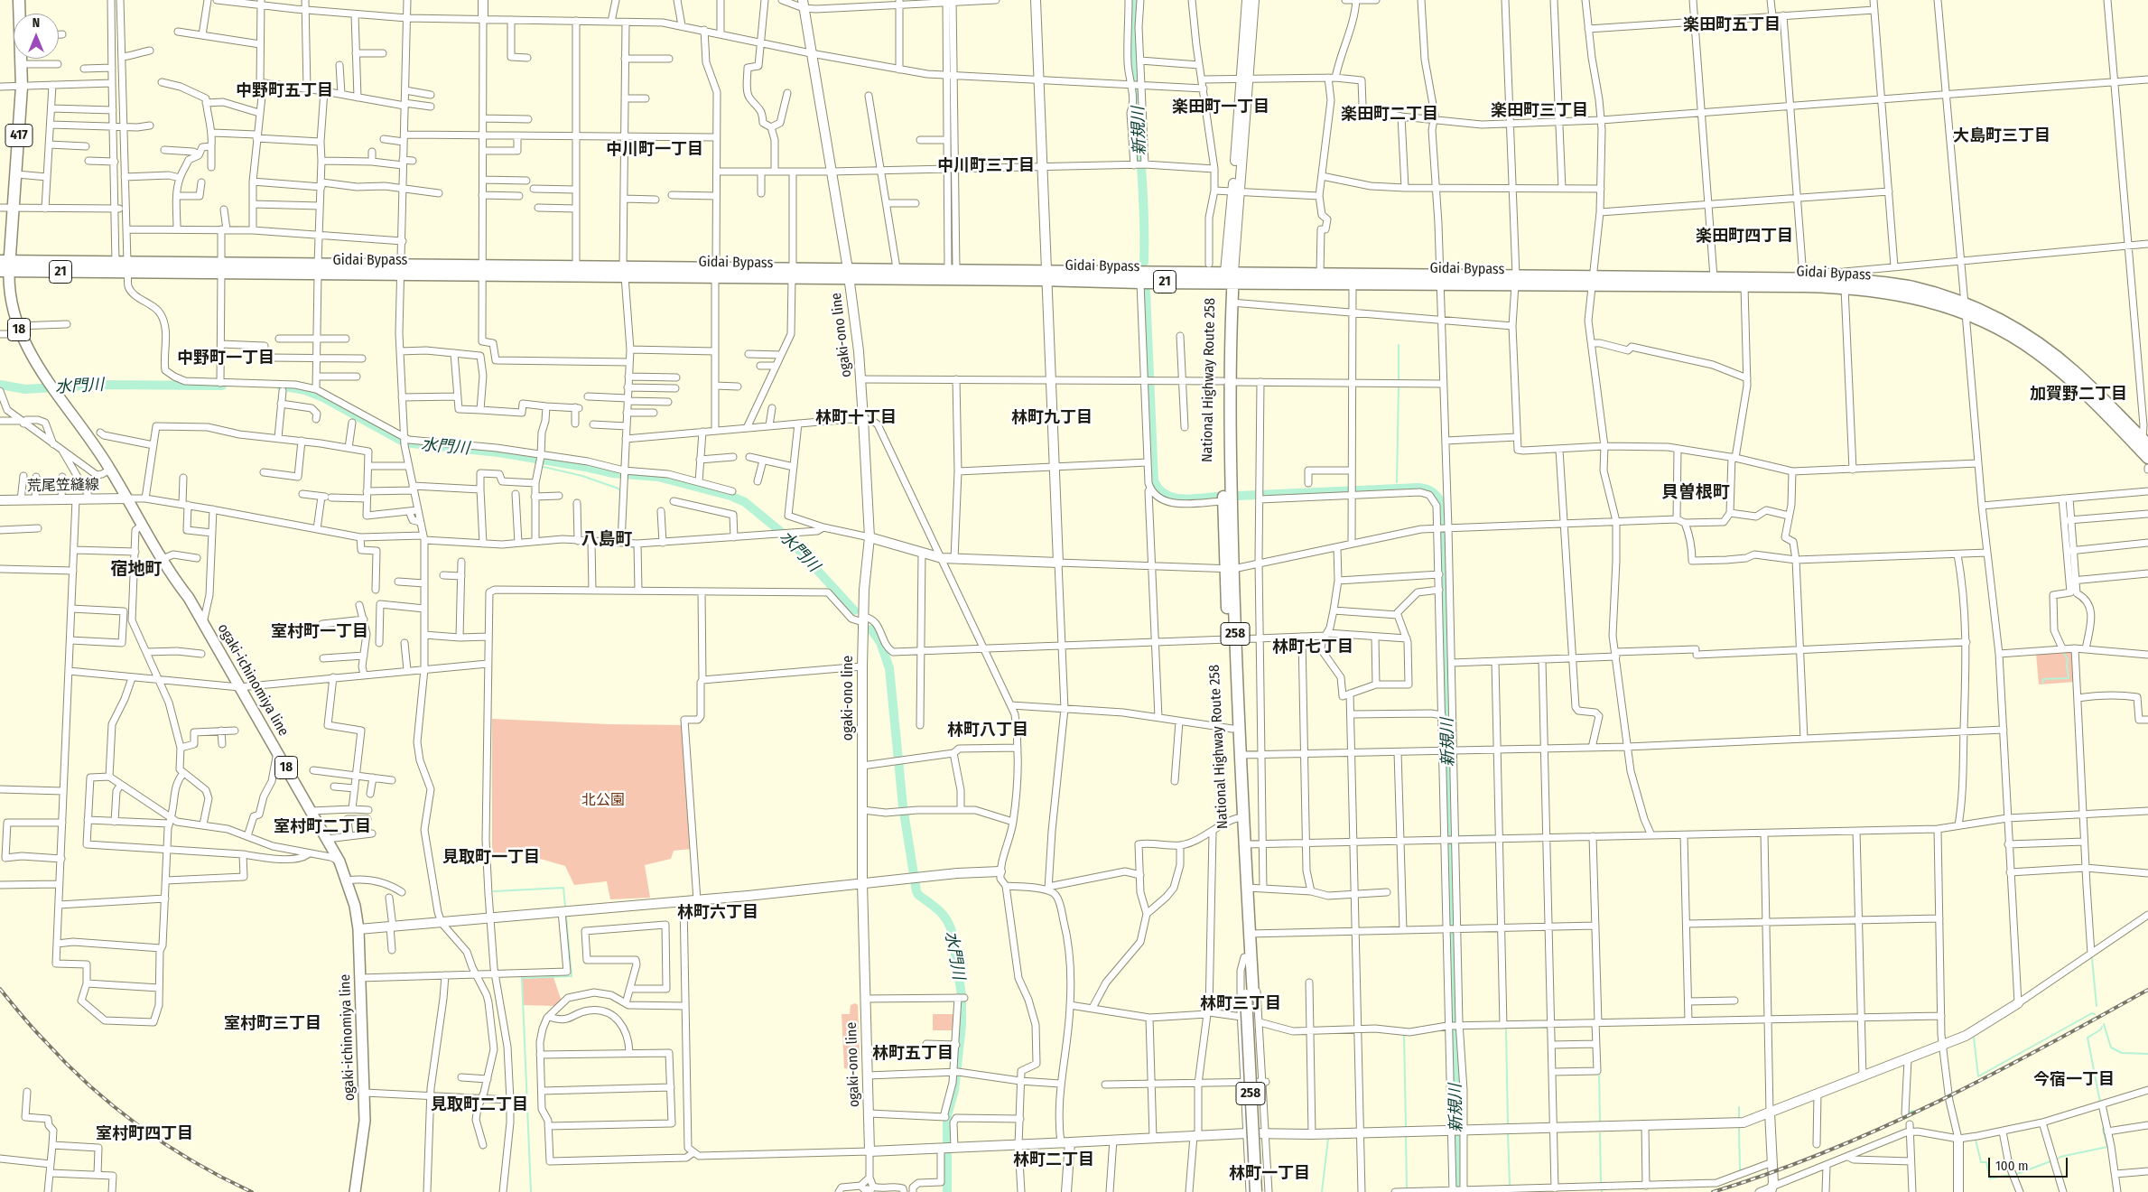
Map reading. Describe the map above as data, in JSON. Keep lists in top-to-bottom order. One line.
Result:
{"streets":{"highway":["417","Gidai Bypass","21","National Highway Route 258","258"],"main road":["18","ogaki-ichinomiya line"],"street":["ogaki-ono line","荒尾笠縫線"]},"crossings":[["417","Gidai Bypass"],["417","ogaki-ichinomiya line"],["Gidai Bypass","ogaki-ono line"],["Gidai Bypass","National Highway Route 258"],["Gidai Bypass","ogaki-ichinomiya line"],["荒尾笠縫線","ogaki-ichinomiya line"]],"districts":["楽田町五丁目","中野町五丁目","楽田町一丁目","楽田町三丁目","楽田町二丁目","大島町三丁目","中川町一丁目","中川町三丁目","楽田町四丁目","中野町一丁目","加賀野二丁目","林町十丁目","林町九丁目","貝曽根町","八島町","宿地町","室村町一丁目","林町七丁目","林町八丁目","室村町二丁目","見取町一丁目","林町六丁目","林町三丁目","室村町三丁目","林町五丁目","今宿一丁目","見取町二丁目","室村町四丁目","林町二丁目","林町一丁目"],"water":["新規川","水門川"],"parks":["北公園"],"scale_bar":"100 m","north":"top"}
